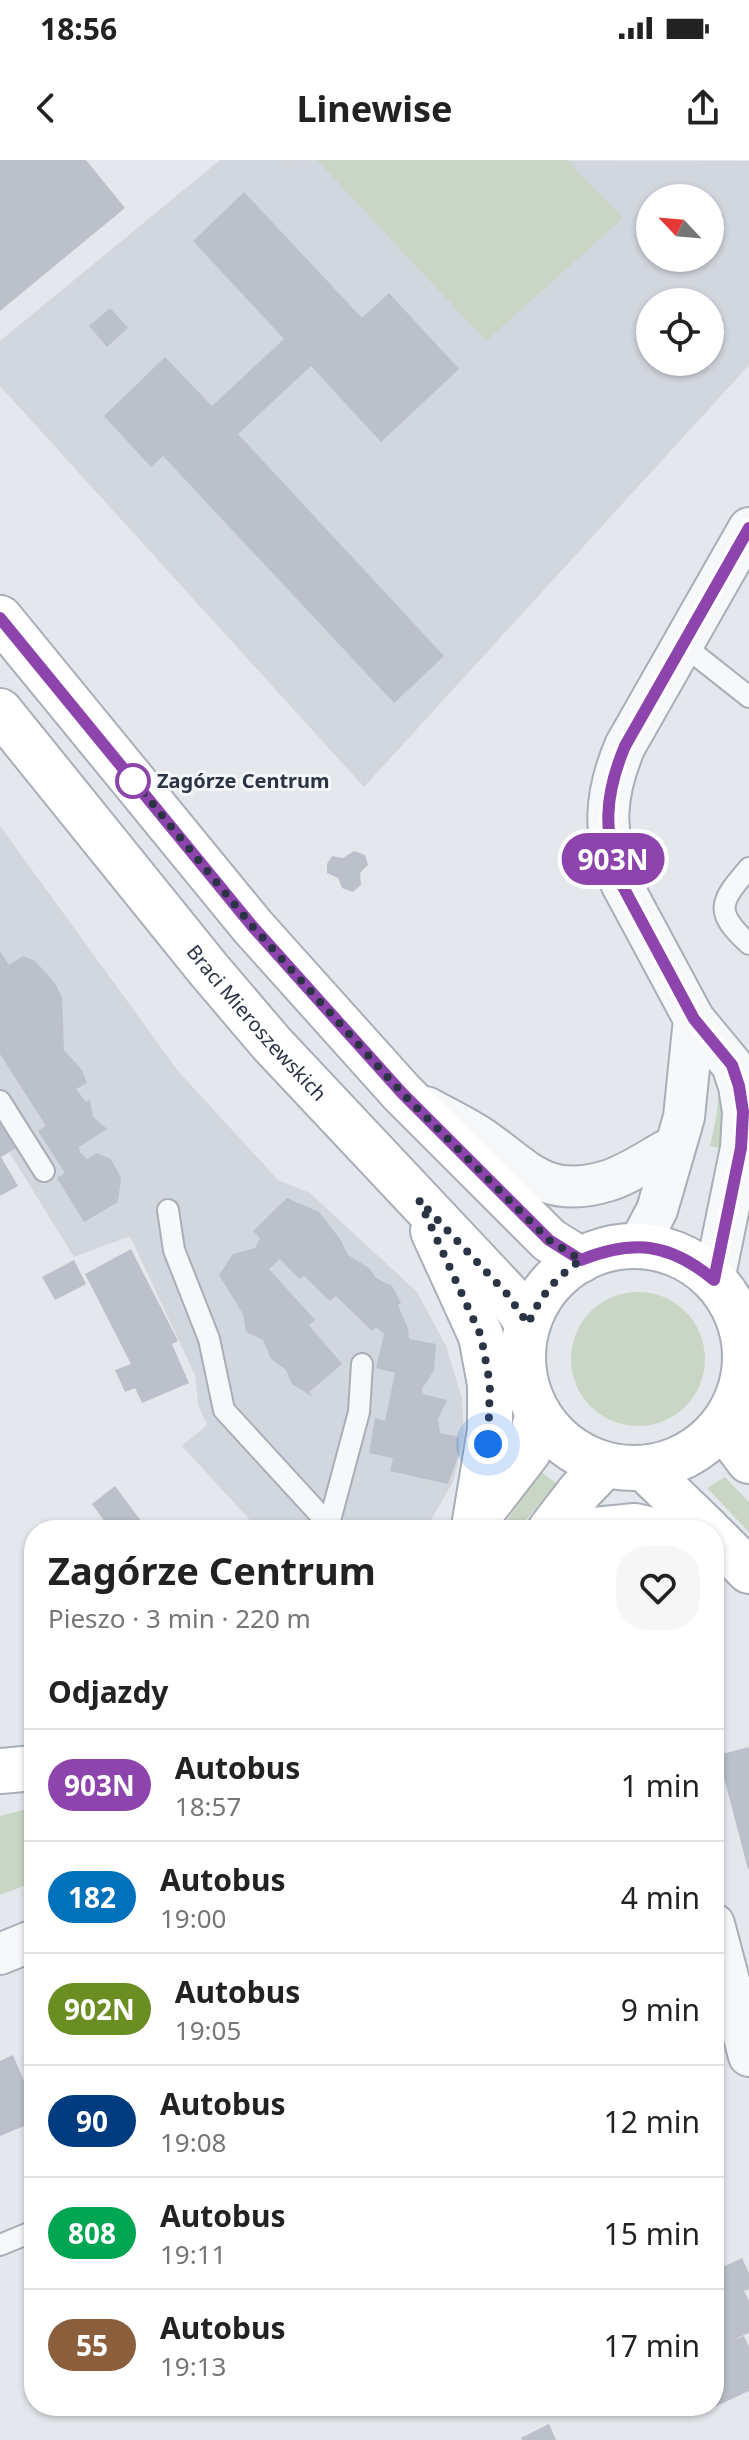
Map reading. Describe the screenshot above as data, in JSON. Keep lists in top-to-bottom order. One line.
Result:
{"streets":{"main road":["Braci Mieroszewskich"]},"places":["Zagórze Centrum"],"lines":["bus line 903N"],"north":"top left","page":{"status":"18:56","header":"Linewise","on_map":"903N","heading":[["Zagórze Centrum","Pieszo · 3 min · 220 m"],"Odjazdy"],"list":[{"mark":"903N","name":"Autobus","note":"18:57","value":"1 min"},{"mark":"182","name":"Autobus","note":"19:00","value":"4 min"},{"mark":"902N","name":"Autobus","note":"19:05","value":"9 min"},{"mark":"90","name":"Autobus","note":"19:08","value":"12 min"},{"mark":"808","name":"Autobus","note":"19:11","value":"15 min"},{"mark":"55","name":"Autobus","note":"19:13","value":"17 min"}]}}
